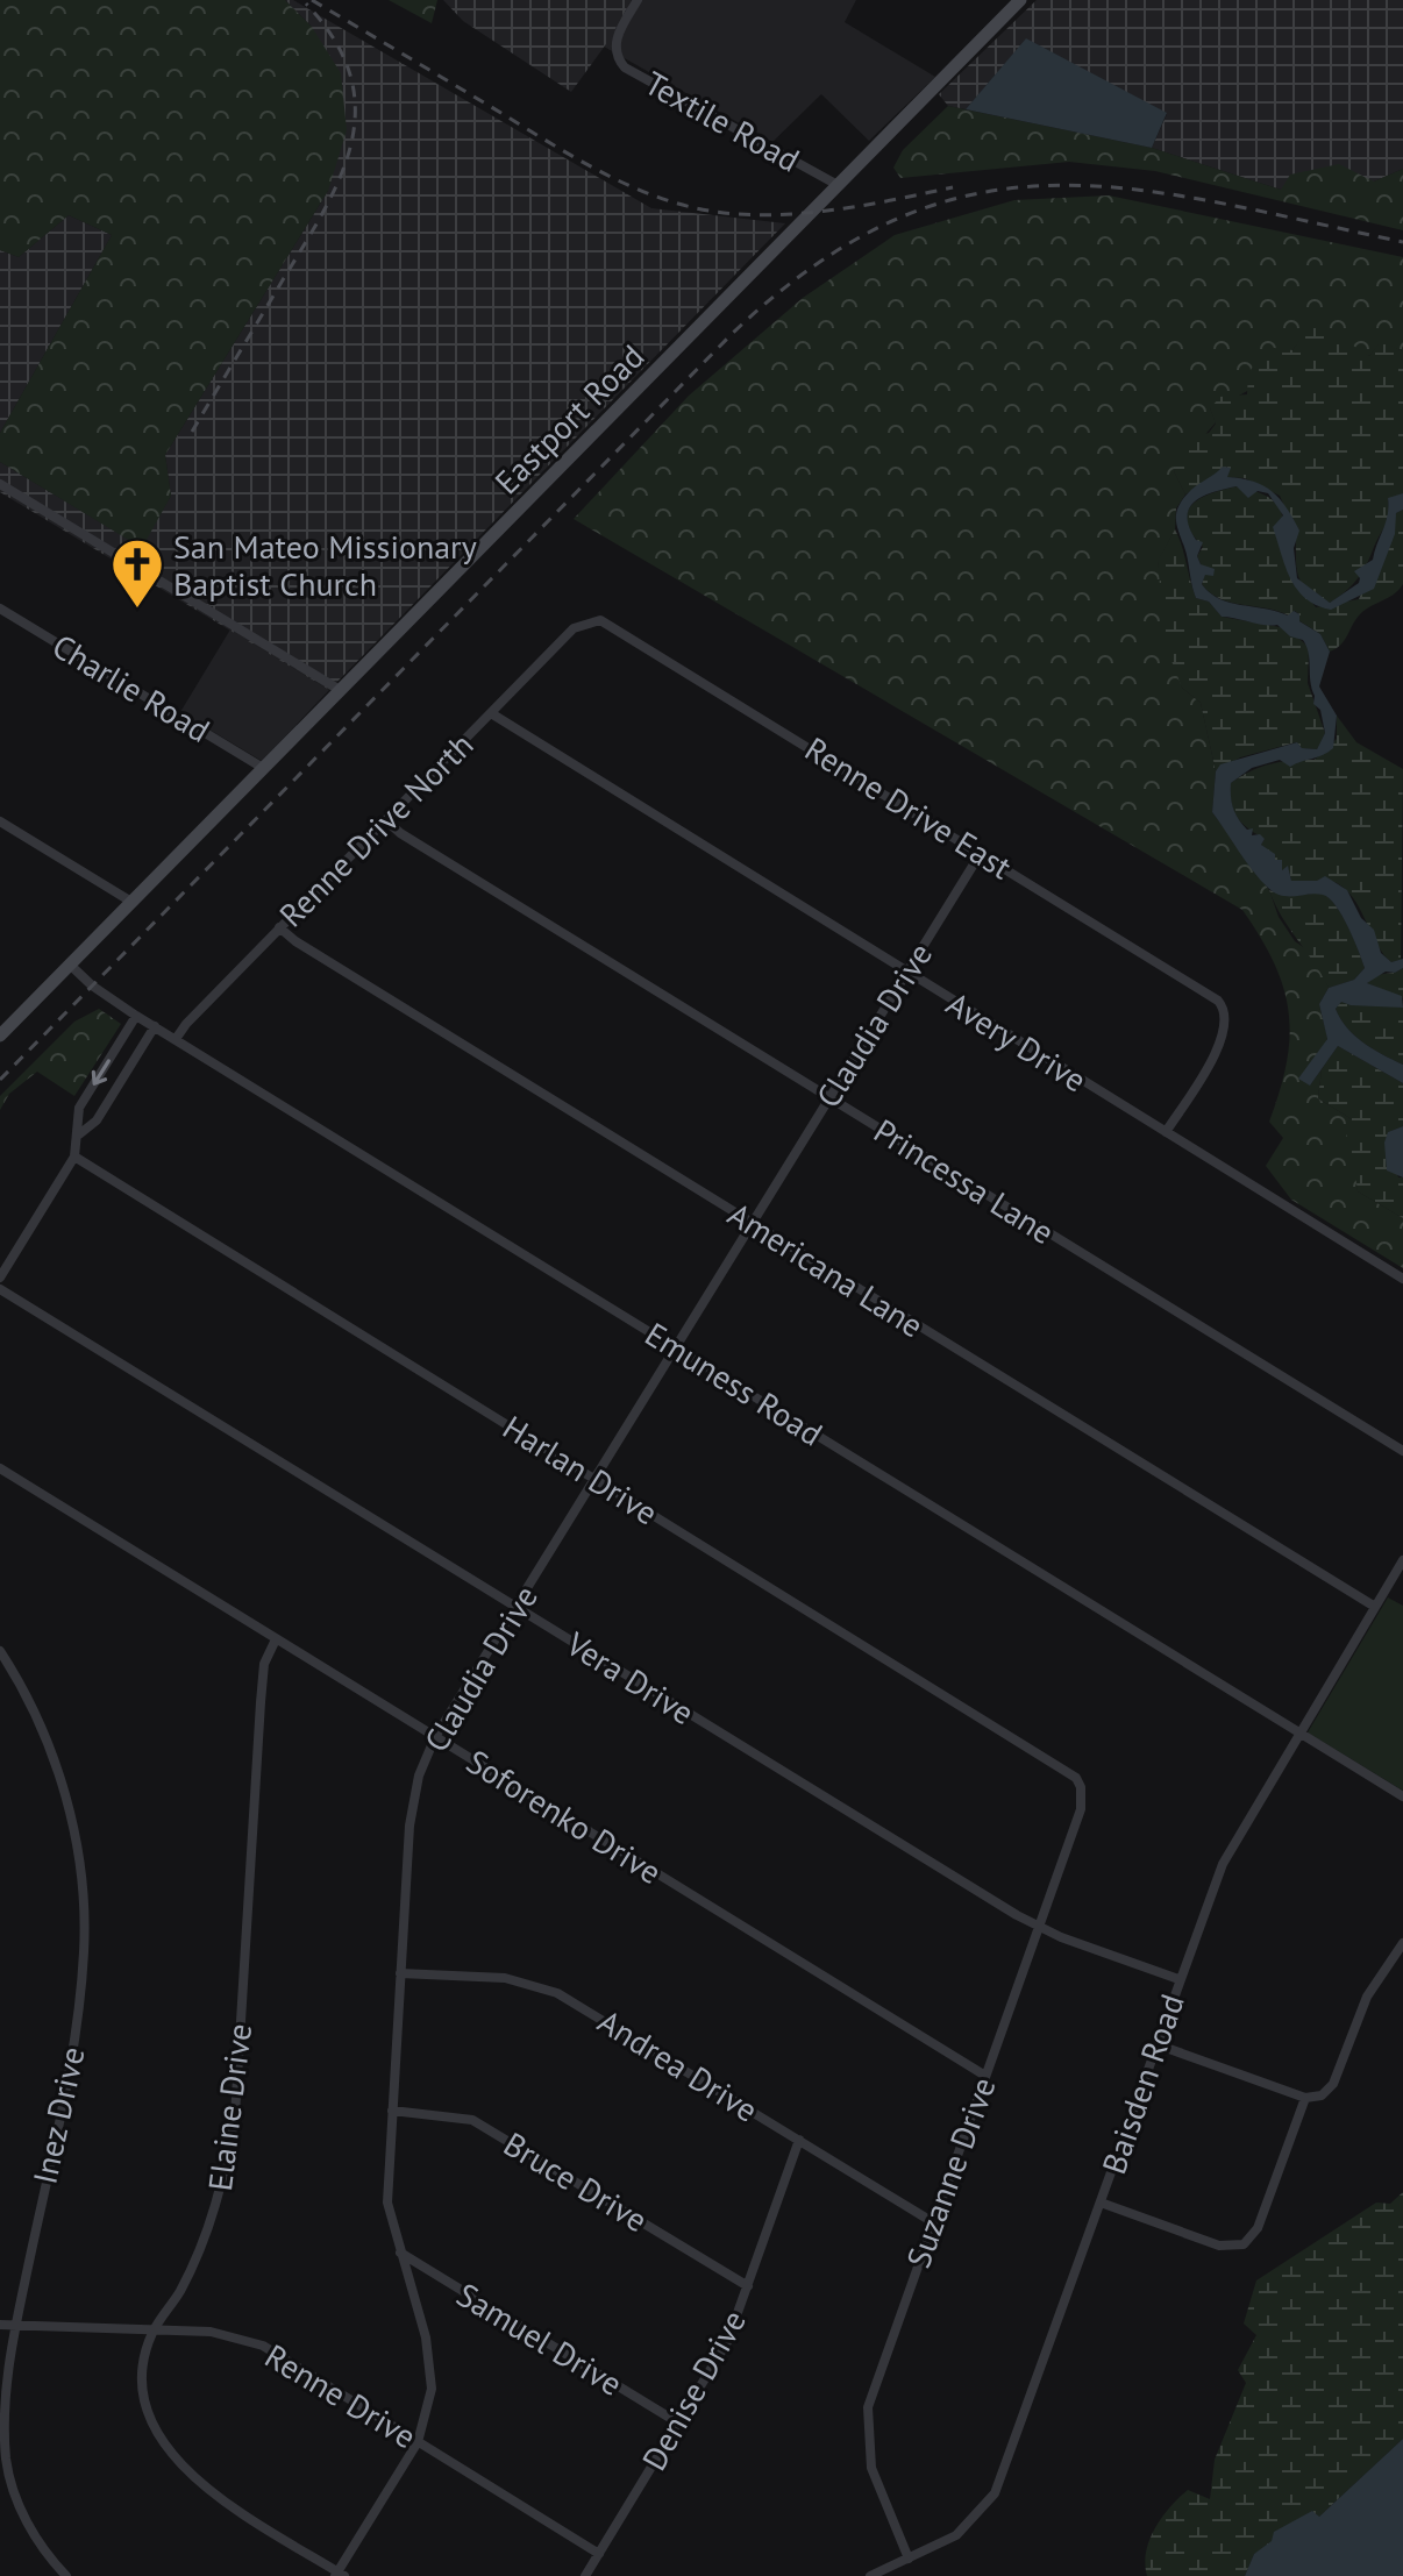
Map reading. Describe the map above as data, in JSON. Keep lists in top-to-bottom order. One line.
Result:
{"streets":{"street":["Textile Road","Eastport Road","Charlie Road","Renne Drive East","Renne Drive North","Claudia Drive","Avery Drive","Princessa Lane","Americana Lane","Emuness Road","Harlan Drive","Vera Drive","Soforenko Drive","Andrea Drive","Baisden Road","Elaine Drive","Inez Drive","Suzanne Drive","Bruce Drive","Samuel Drive","Denise Drive","Renne Drive"]},"crossings":[["Textile Road","Eastport Road"],["Eastport Road","Charlie Road"],["Eastport Road","Emuness Road"],["Renne Drive East","Renne Drive North"],["Renne Drive East","Claudia Drive"],["Renne Drive East","Avery Drive"],["Renne Drive North","Avery Drive"],["Renne Drive North","Princessa Lane"],["Renne Drive North","Americana Lane"],["Renne Drive North","Emuness Road"],["Claudia Drive","Avery Drive"],["Claudia Drive","Princessa Lane"],["Claudia Drive","Americana Lane"],["Claudia Drive","Emuness Road"],["Claudia Drive","Harlan Drive"],["Claudia Drive","Vera Drive"],["Claudia Drive","Soforenko Drive"],["Claudia Drive","Andrea Drive"],["Claudia Drive","Elaine Drive"],["Claudia Drive","Bruce Drive"],["Claudia Drive","Samuel Drive"],["Claudia Drive","Renne Drive"],["Americana Lane","Baisden Road"],["Emuness Road","Baisden Road"],["Harlan Drive","Suzanne Drive"],["Vera Drive","Baisden Road"],["Vera Drive","Suzanne Drive"],["Soforenko Drive","Elaine Drive"],["Soforenko Drive","Suzanne Drive"],["Andrea Drive","Suzanne Drive"],["Andrea Drive","Denise Drive"],["Baisden Road","Suzanne Drive"],["Elaine Drive","Renne Drive"],["Inez Drive","Renne Drive"],["Bruce Drive","Denise Drive"],["Samuel Drive","Denise Drive"],["Denise Drive","Renne Drive"]],"places":{"church":["San Mateo Missionary Baptist Church"]}}
